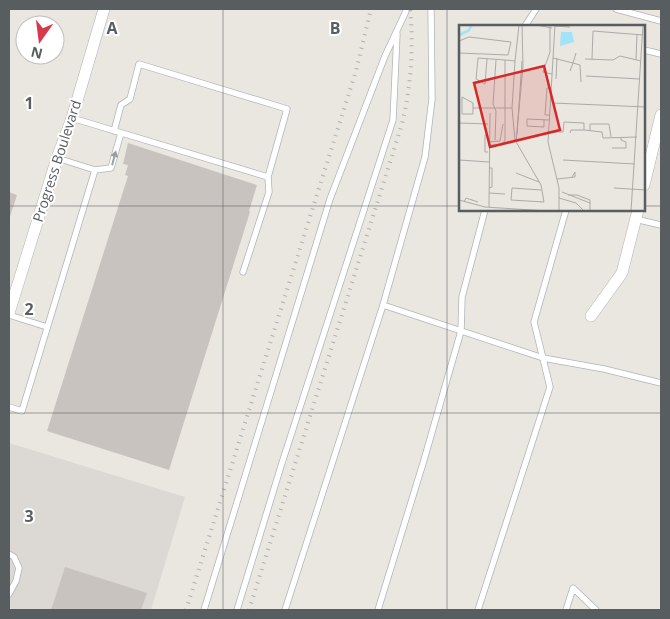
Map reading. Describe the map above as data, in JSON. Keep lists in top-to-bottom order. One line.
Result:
{"streets":{"street":["Progress Boulevard"]},"north":"bottom","grid":{"columns":["A","B"],"rows":["1","2","3"]}}
